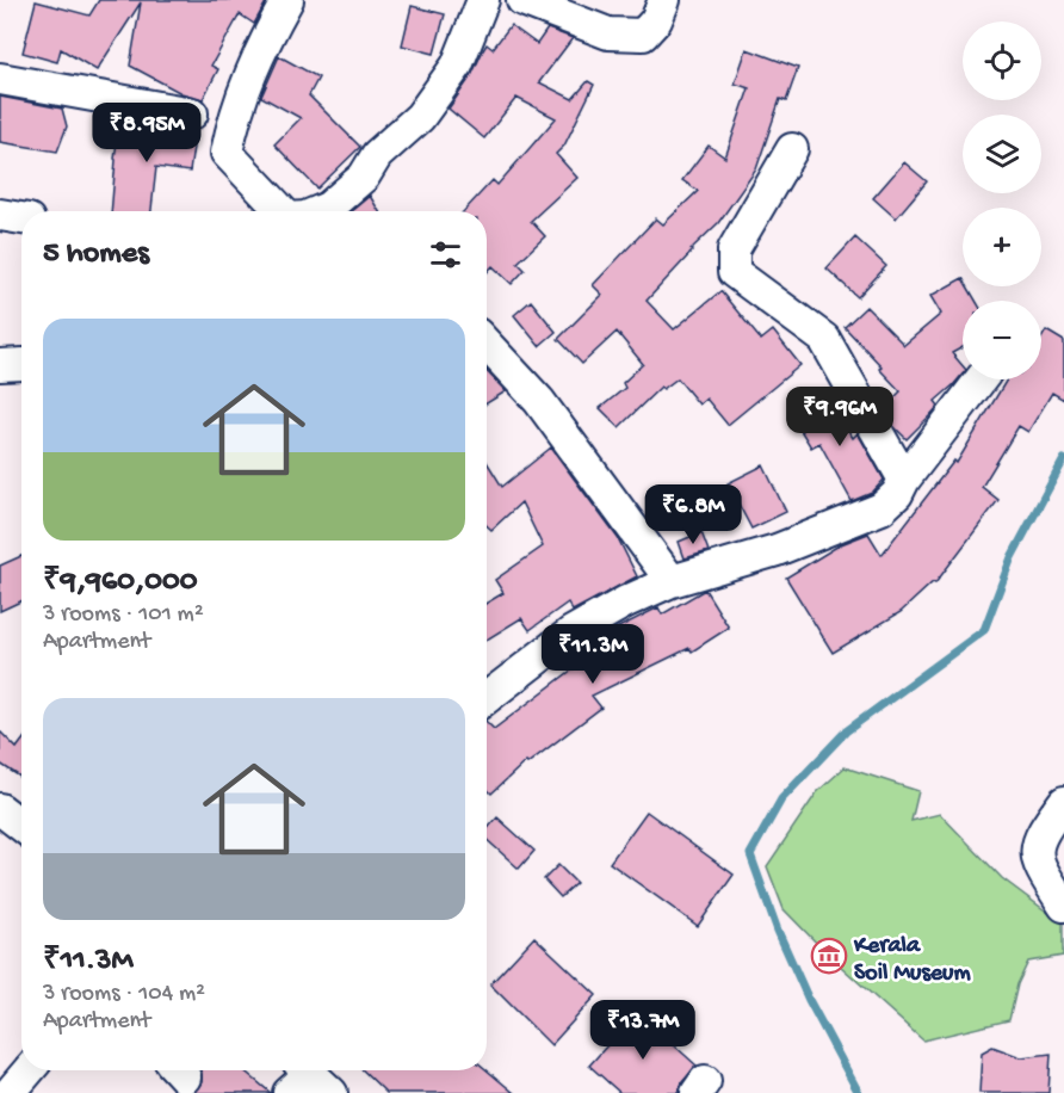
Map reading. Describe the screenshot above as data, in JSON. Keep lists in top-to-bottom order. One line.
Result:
{"places":{"museum":["Kerala Soil Museum"]},"page":{"map_buttons":["+","−"],"price":["₹8.95M","₹9.96M","₹6.8M","₹11.3M","₹13.7M"],"heading":"5 homes","list":[{"name":"₹9,960,000","note":"3 rooms · 101 m² · Apartment"},{"name":"₹11.3M","note":"3 rooms · 104 m² · Apartment"}]}}
